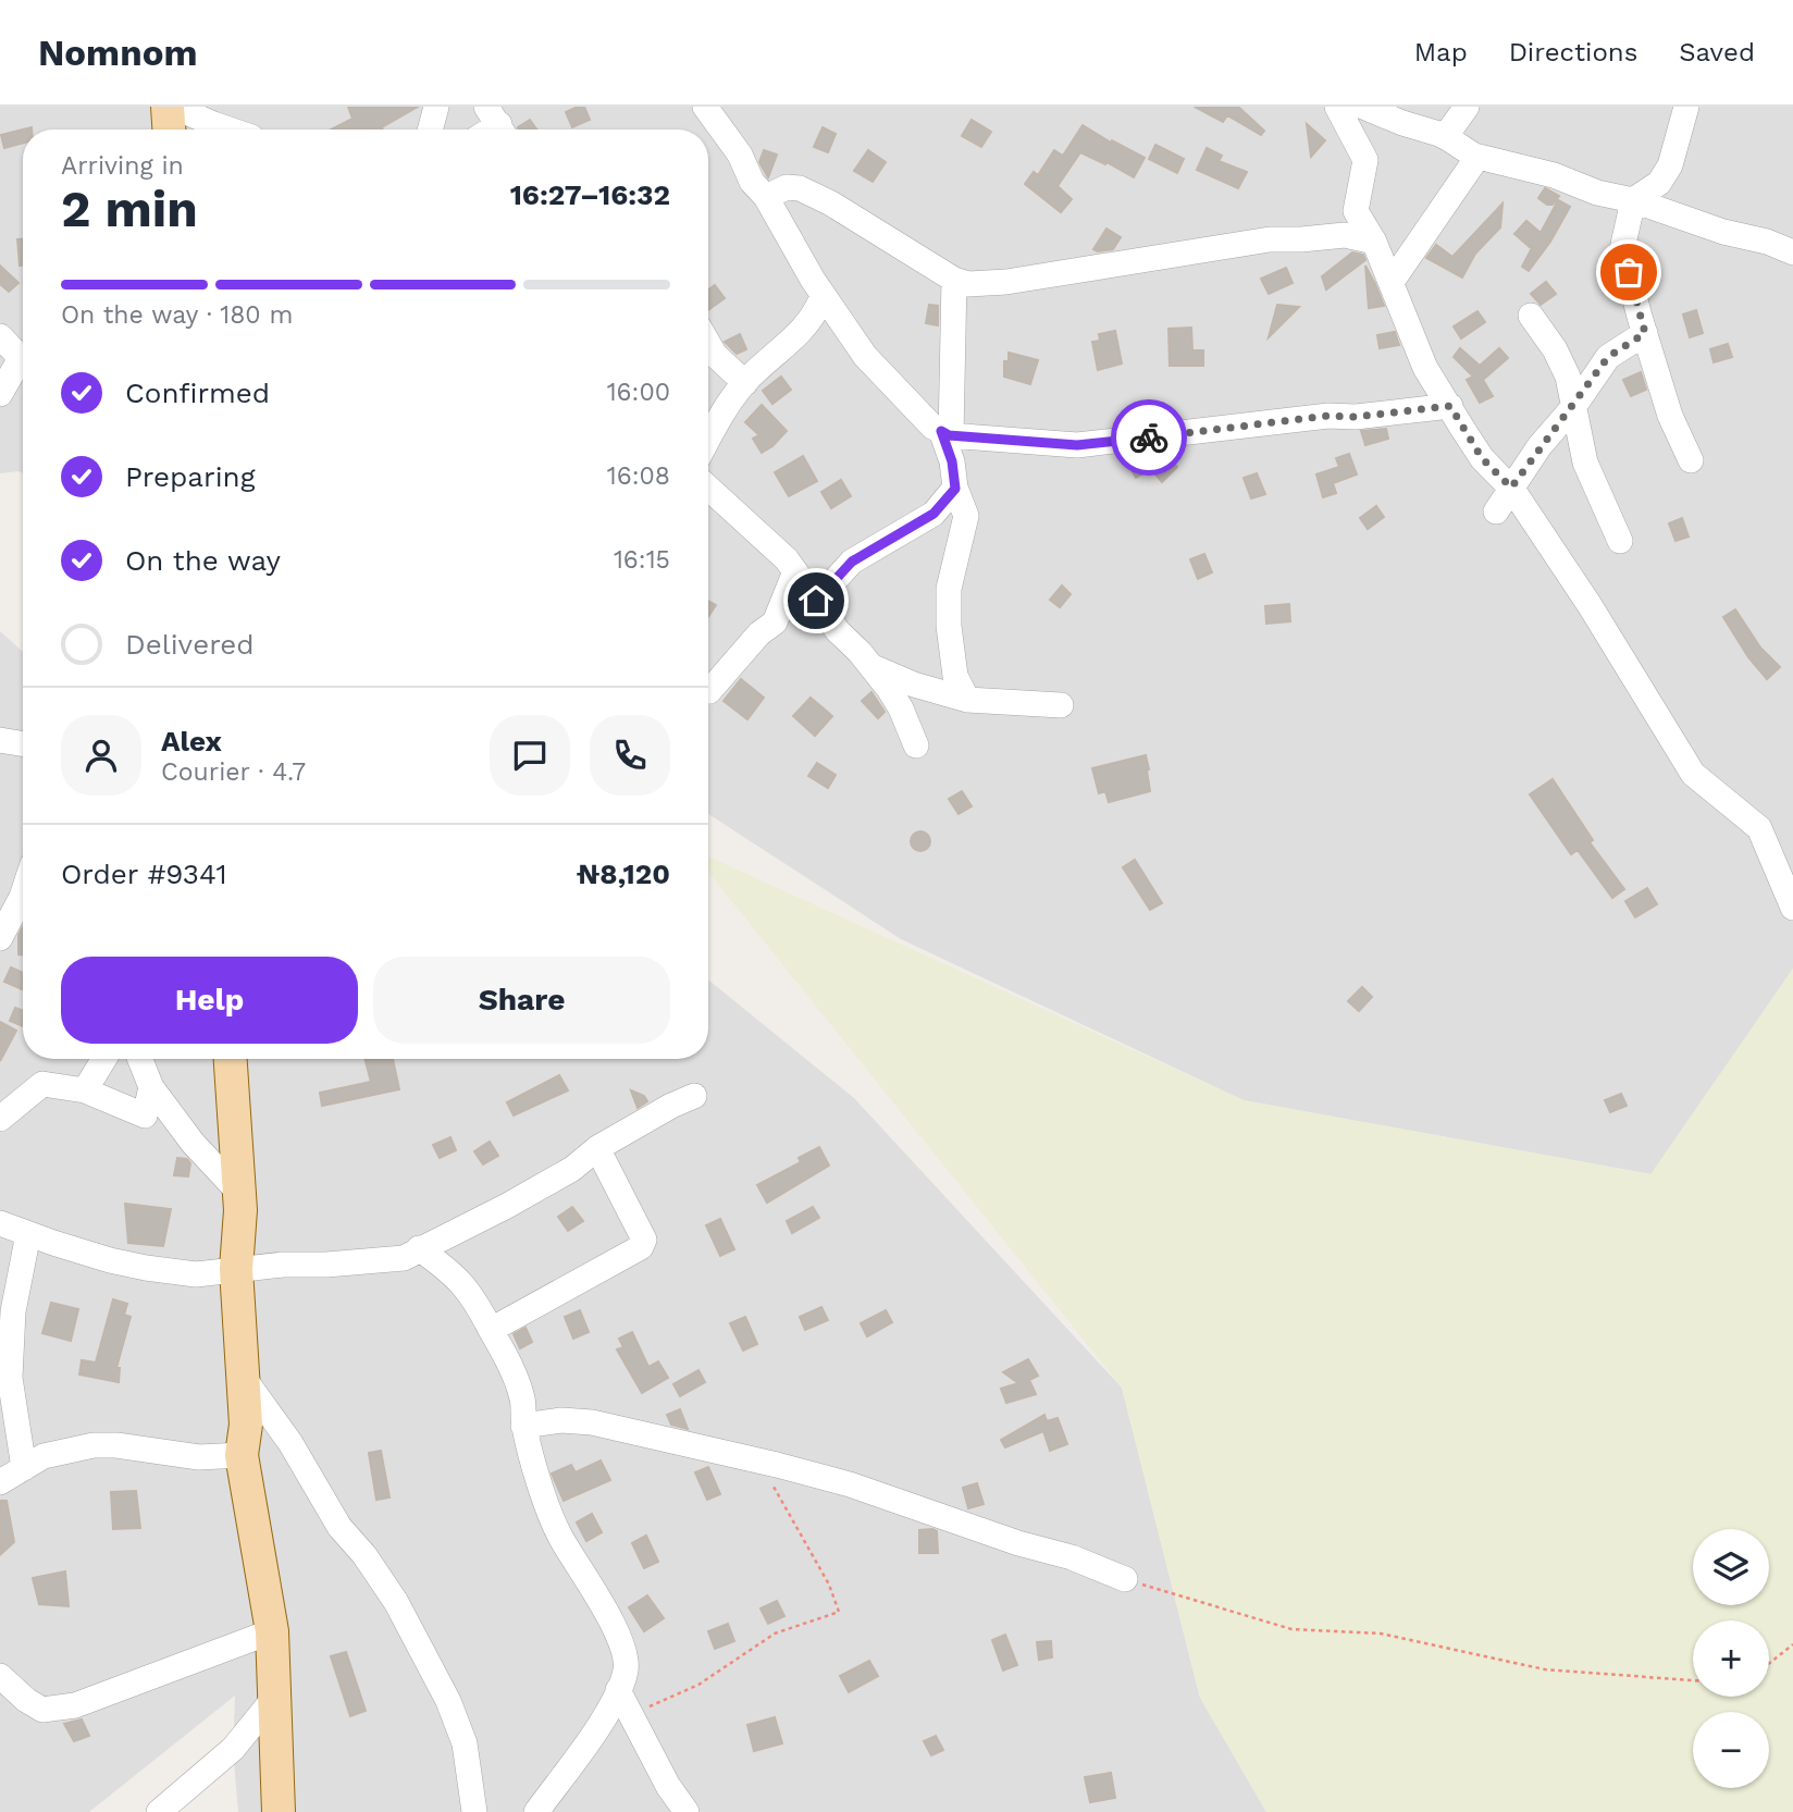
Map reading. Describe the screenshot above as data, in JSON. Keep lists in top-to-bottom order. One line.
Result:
{"page":{"header":"Nomnom","nav":["Map","Directions","Saved"],"heading":["2 min","Arriving in","16:27–16:32"],"panel":["Alex","Courier · 4.7","Order #9341","₦8,120"],"bar":"On the way · 180 m","list":[["Confirmed","16:00"],["Preparing","16:08"],["On the way","16:15"],"Delivered"],"buttons":["Help","Share"],"map_buttons":["+","−"]}}
